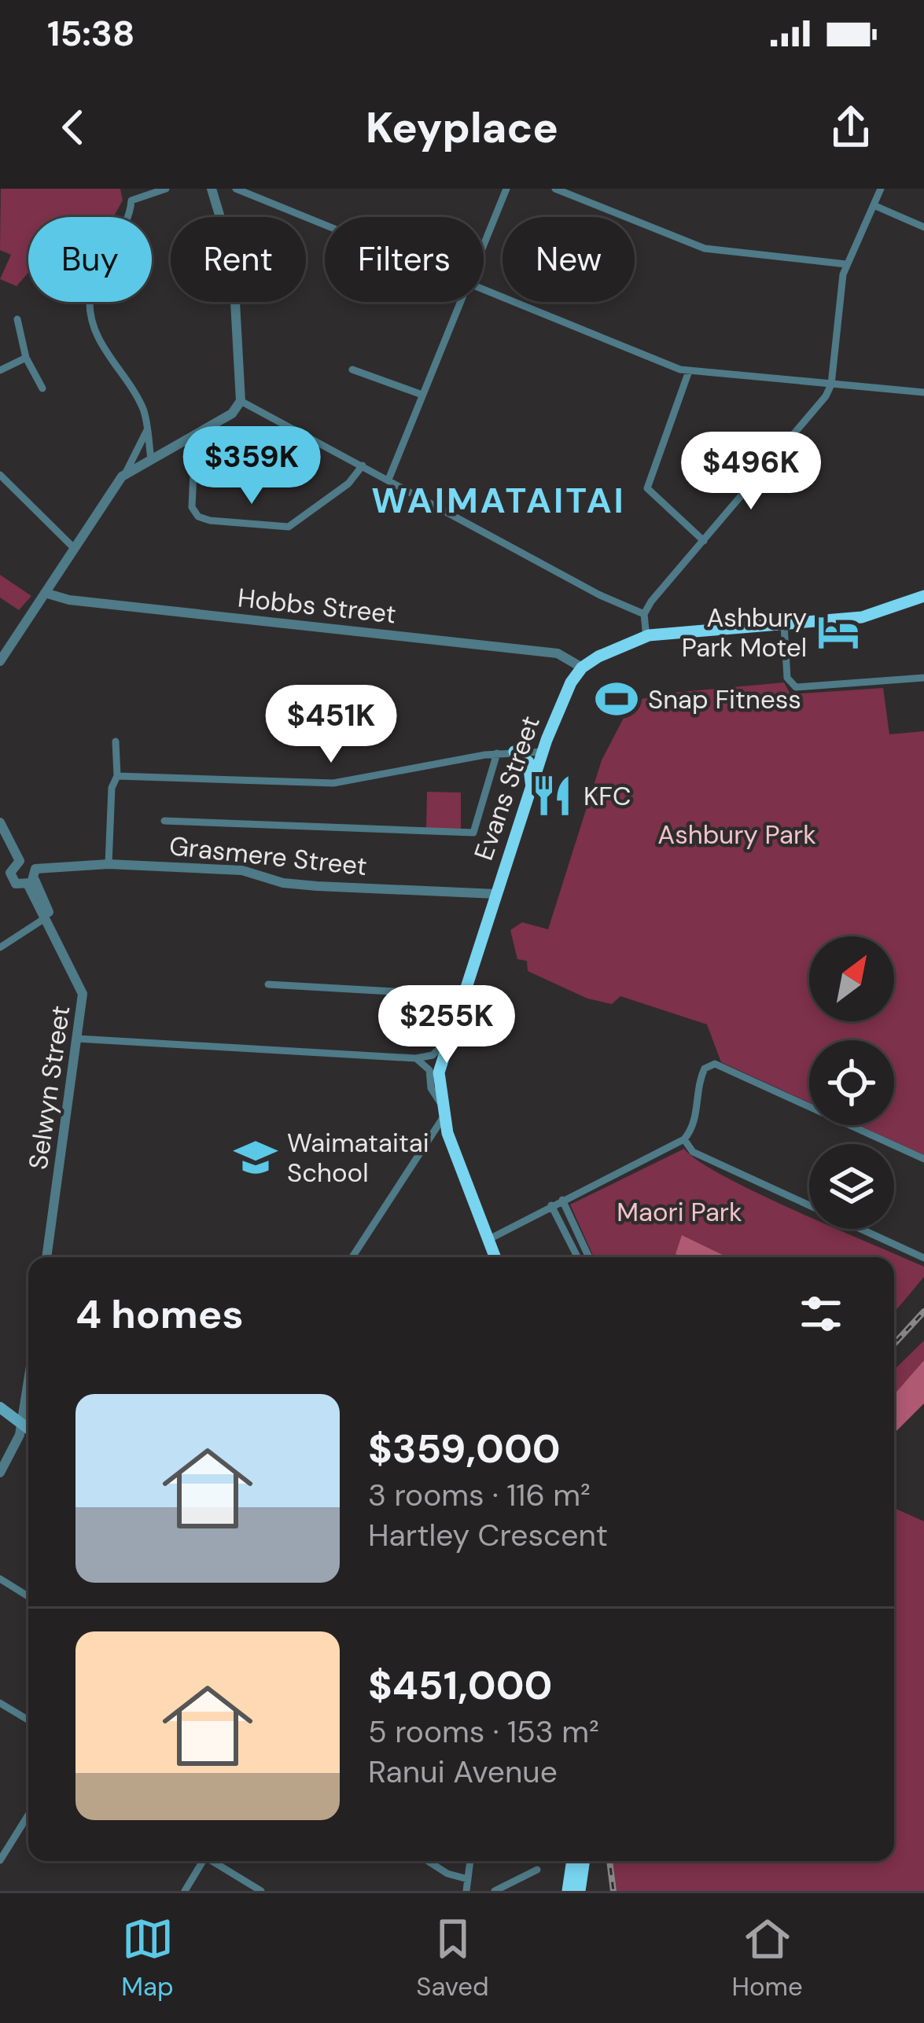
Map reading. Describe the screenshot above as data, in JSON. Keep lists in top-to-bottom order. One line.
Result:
{"streets":{"highway":["Evans Street"],"street":["Hobbs Street","Grasmere Street","Selwyn Street"]},"crossings":[["Hobbs Street","Evans Street"],["Evans Street","Grasmere Street"],["Grasmere Street","Selwyn Street"]],"districts":["WAIMATAITAI"],"parks":["Ashbury Park","Maori Park"],"places":{"hotel":["Ashbury Park Motel"],"sports":["Snap Fitness"],"restaurant":["KFC"],"school or university":["Waimataitai School"]},"north":"top right","page":{"status":"15:38","header":"Keyplace","chip":["Buy","Rent","Filters","New"],"price":["$359K","$496K","$451K","$255K"],"heading":"4 homes","list":[{"name":"$359,000","note":"3 rooms · 116 m² · Hartley Crescent"},{"name":"$451,000","note":"5 rooms · 153 m² · Ranui Avenue"}],"tabs":["Map","Saved","Home"]}}
